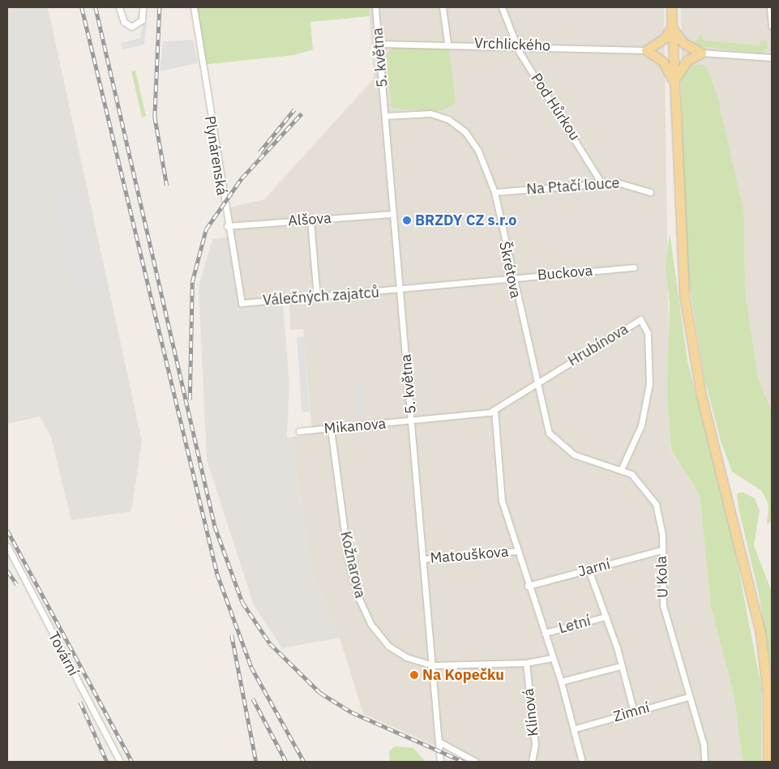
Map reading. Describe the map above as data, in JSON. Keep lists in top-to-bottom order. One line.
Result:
{"streets":{"street":["Vrchlického","5. května","Pod Hůrkou","Plynárenská","Na Ptačí louce","Alšova","Škrétova","Buckova","Válečných zajatců","Hrubínova","Mikanova","Matouškova","Kožnarova","Jarní","U Kola","Letní","Tovární","Klínová","Zimní"]},"crossings":[["Vrchlického","5. května"],["Vrchlického","Pod Hůrkou"],["5. května","Alšova"],["5. května","Škrétova"],["5. května","Buckova"],["5. května","Válečných zajatců"],["5. května","Hrubínova"],["5. května","Mikanova"],["5. května","Matouškova"],["5. května","Kožnarova"],["Pod Hůrkou","Na Ptačí louce"],["Plynárenská","Alšova"],["Plynárenská","Válečných zajatců"],["Na Ptačí louce","Škrétova"],["Škrétova","Buckova"],["Škrétova","Hrubínova"],["Škrétova","U Kola"],["Buckova","Válečných zajatců"],["Hrubínova","Mikanova"],["Hrubínova","U Kola"],["Mikanova","Kožnarova"],["Jarní","U Kola"],["U Kola","Zimní"]],"places":["BRZDY CZ s.r.o","Na Kopečku"]}
